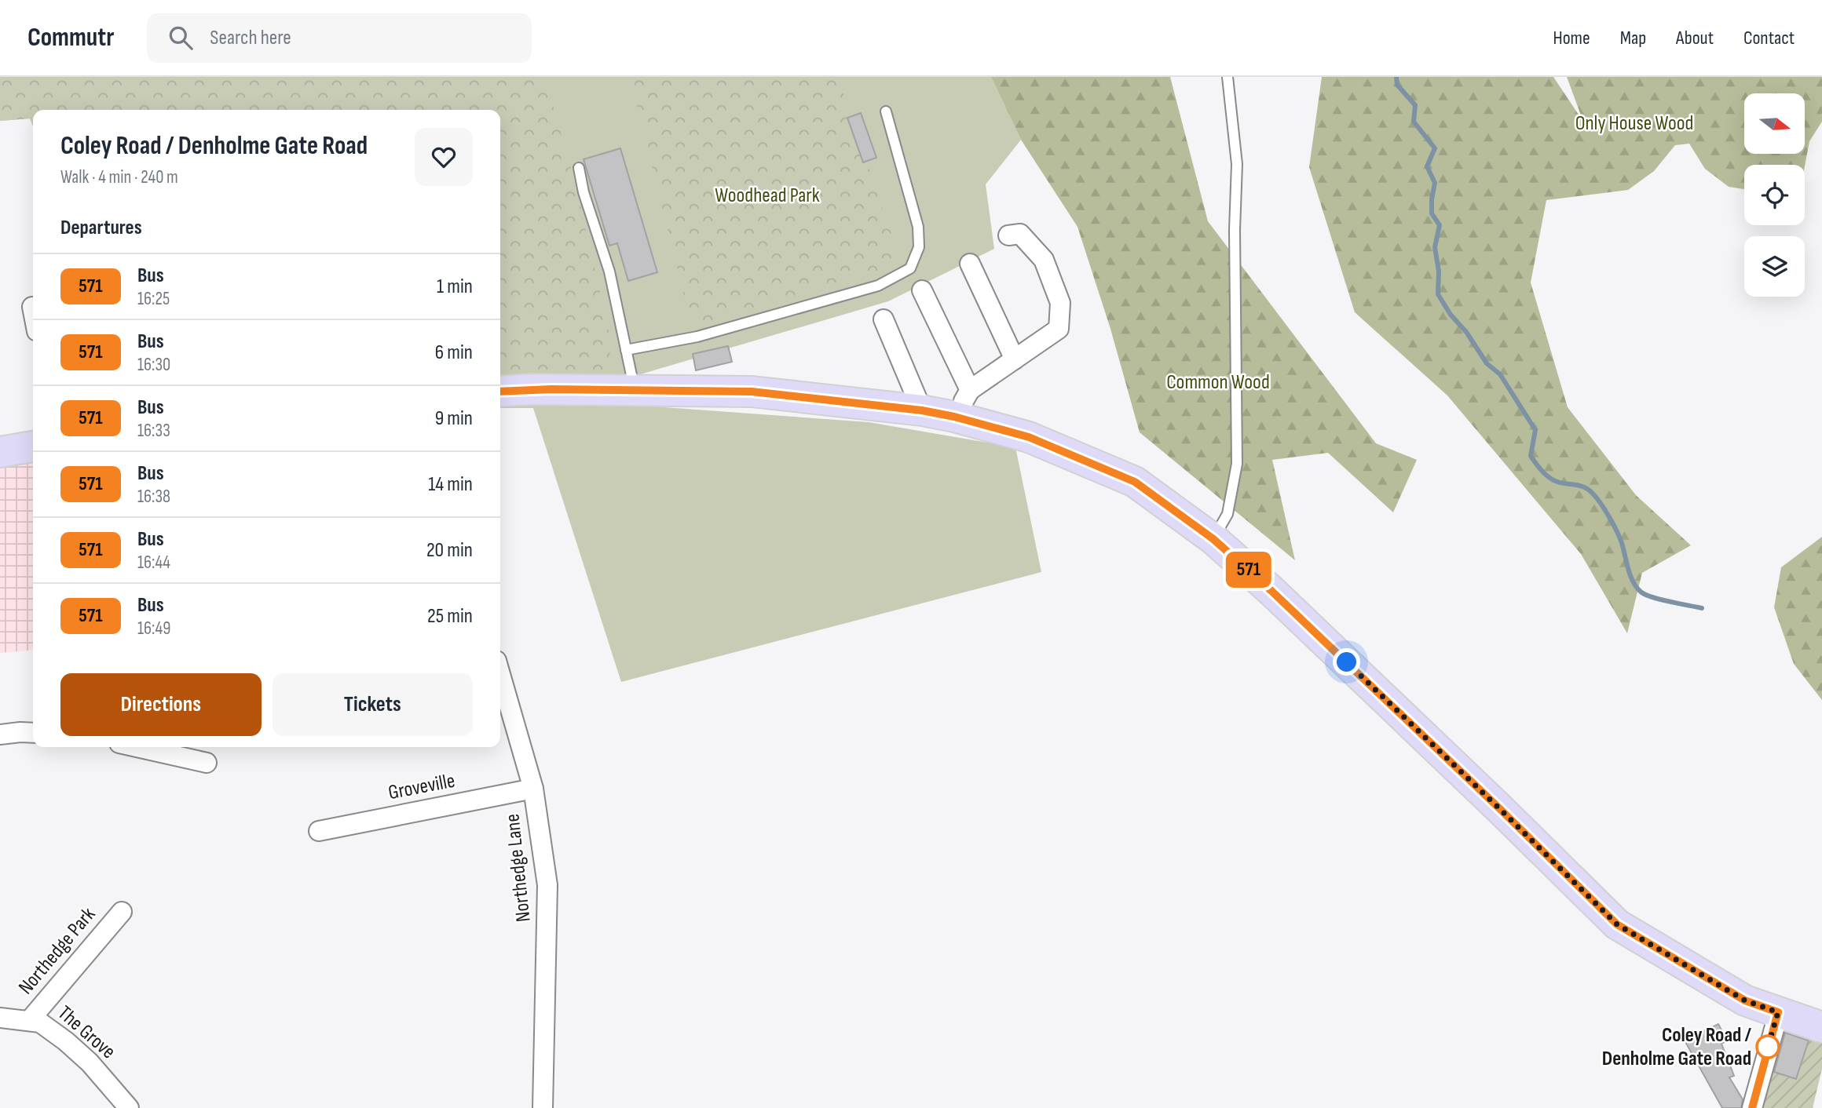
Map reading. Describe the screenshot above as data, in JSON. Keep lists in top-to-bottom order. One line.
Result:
{"streets":{"street":["Groveville","Northedge Lane","Northedge Park","The Grove"]},"crossings":[["Groveville","Northedge Lane"],["Northedge Park","The Grove"]],"parks":["Only House Wood","Woodhead Park","Common Wood"],"places":["Coley Road / Denholme Gate Road"],"lines":["bus line 571"],"north":"right","page":{"header":"Commutr","search":"Search here","nav":["Home","Map","About","Contact"],"on_map":"571","heading":[["Coley Road / Denholme Gate Road","Walk · 4 min · 240 m"],"Departures"],"list":[{"mark":"571","name":"Bus","note":"16:25","value":"1 min"},{"mark":"571","name":"Bus","note":"16:30","value":"6 min"},{"mark":"571","name":"Bus","note":"16:33","value":"9 min"},{"mark":"571","name":"Bus","note":"16:38","value":"14 min"},{"mark":"571","name":"Bus","note":"16:44","value":"20 min"},{"mark":"571","name":"Bus","note":"16:49","value":"25 min"}],"buttons":["Directions","Tickets"]}}
